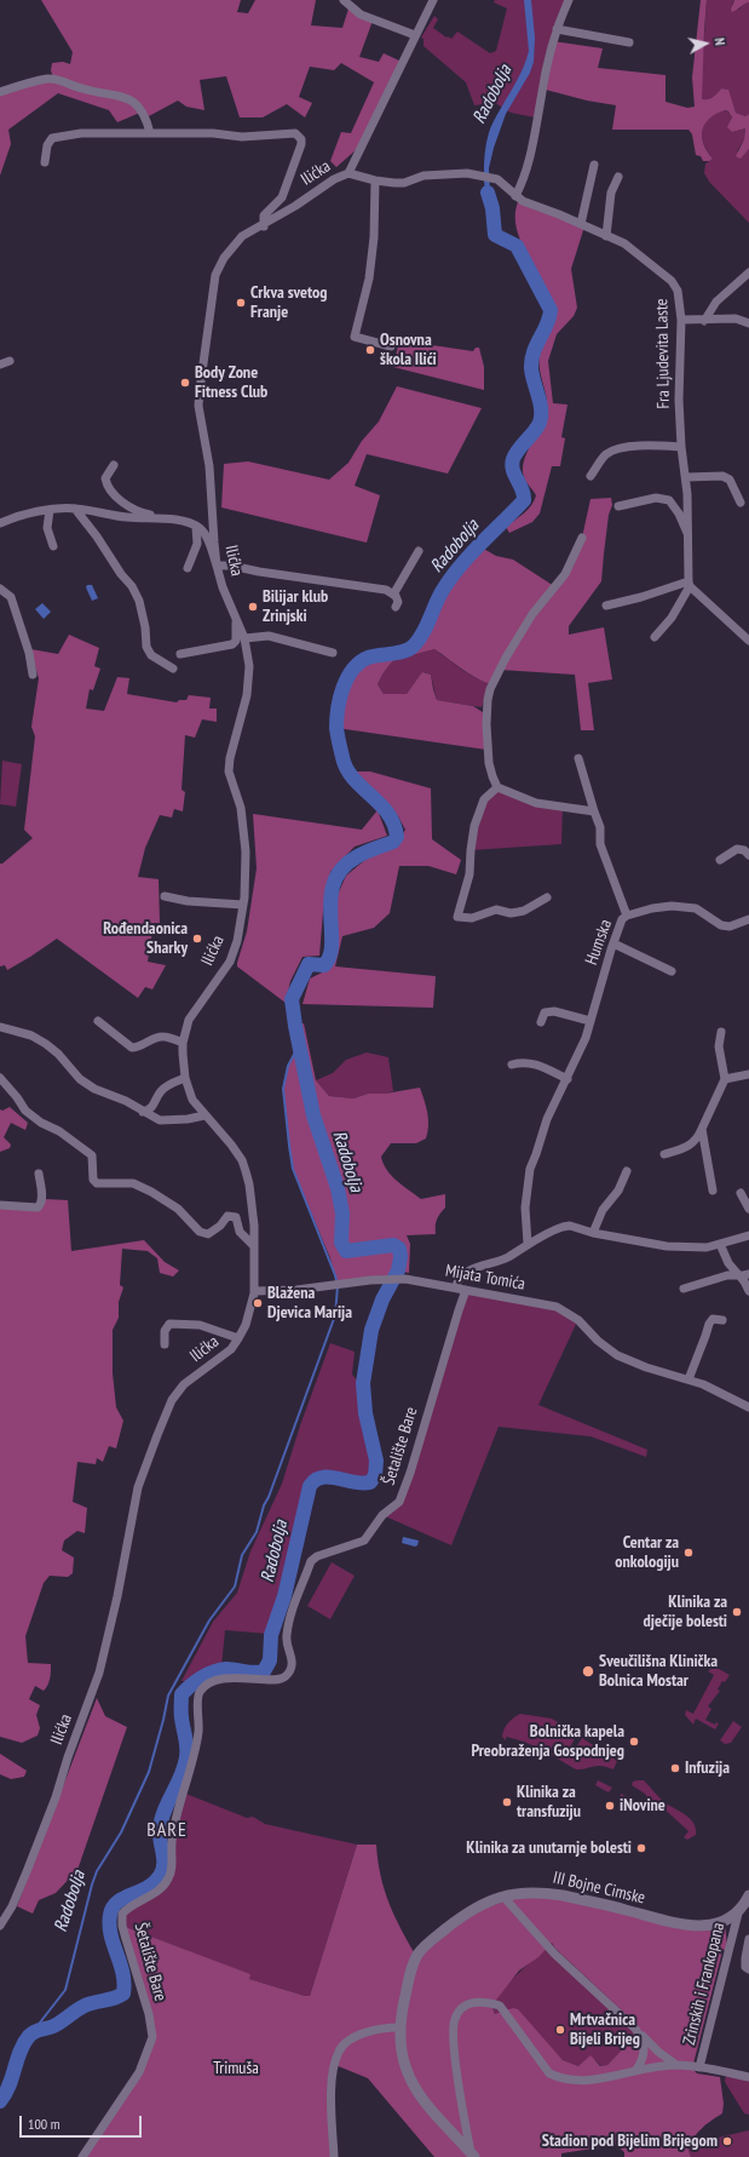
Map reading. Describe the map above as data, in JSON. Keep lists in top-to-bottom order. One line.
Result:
{"streets":{"street":["Ilićka","Fra Ljudevita Laste","Humska","Mijata Tomića","Šetalište Bare","III Bojne Cimske","Zrinskih i Frankopana"]},"crossings":[["Ilićka","Fra Ljudevita Laste"],["Ilićka","Mijata Tomića"],["Mijata Tomića","Šetalište Bare"],["III Bojne Cimske","Zrinskih i Frankopana"]],"districts":["BARE"],"water":["Radobolja"],"parks":["Trimuša"],"places":["Crkva svetog Franje","Osnovna škola Ilići","Body Zone Fitness Club","Bilijar klub Zrinjski","Rođendaonica Sharky","Blažena Djevica Marija","Centar za onkologiju","Klinika za dječije bolesti","Sveučilišna Klinička Bolnica Mostar","Bolnička kapela Preobraženja Gospodnjeg","Infuzija","Klinika za transfuziju","iNovine","Klinika za unutarnje bolesti","Mrtvačnica Bijeli Brijeg","Stadion pod Bijelim Brijegom"],"scale_bar":"100 m","north":"right"}
